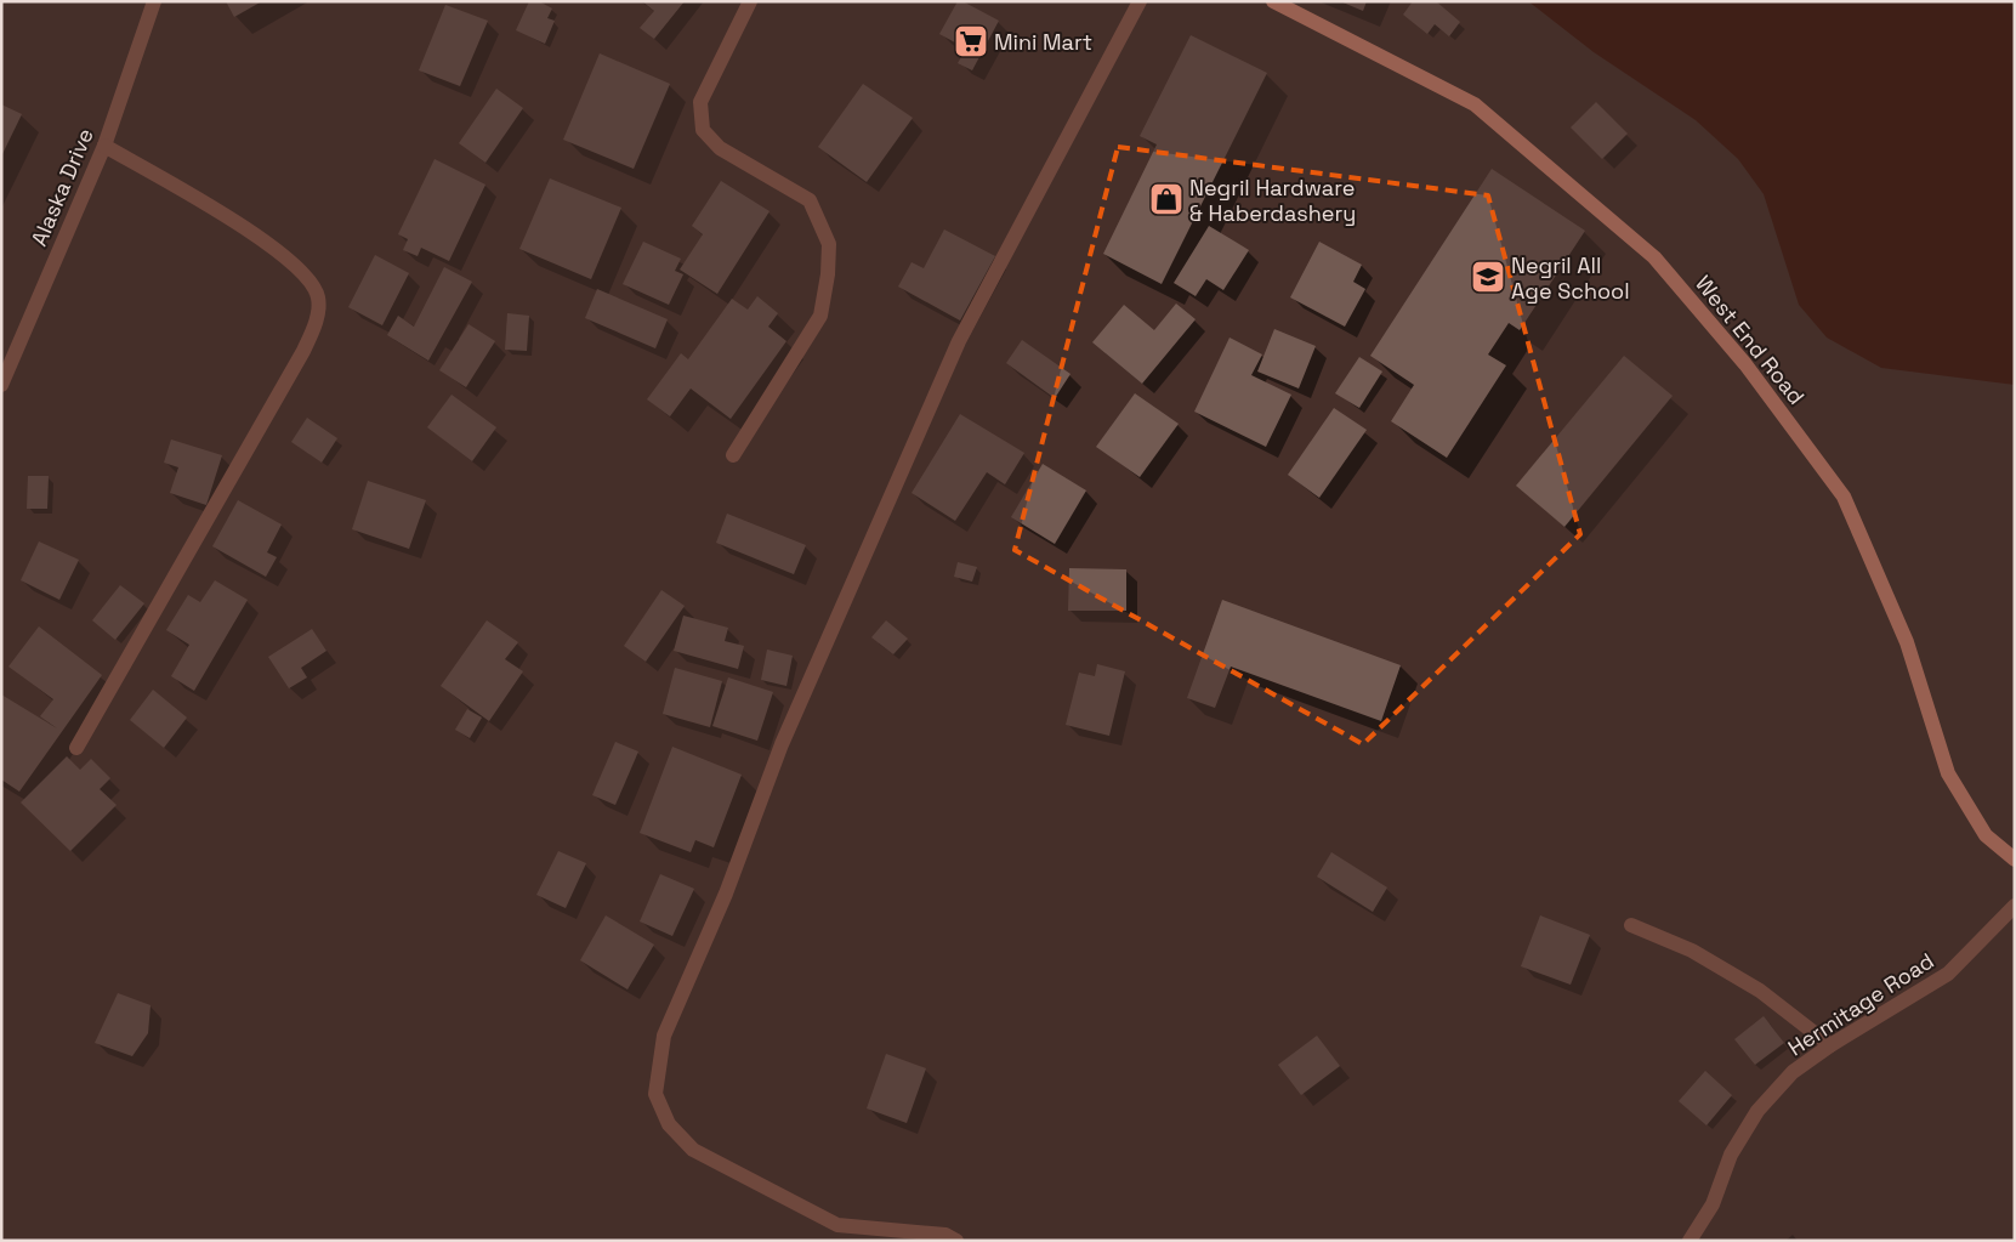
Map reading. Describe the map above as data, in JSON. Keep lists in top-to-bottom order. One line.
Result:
{"streets":{"main road":["West End Road"],"street":["Alaska Drive","Hermitage Road"]},"places":{"supermarket":["Mini Mart"],"shop":["Negril Hardware & Haberdashery"],"school or university":["Negril All Age School"]}}
